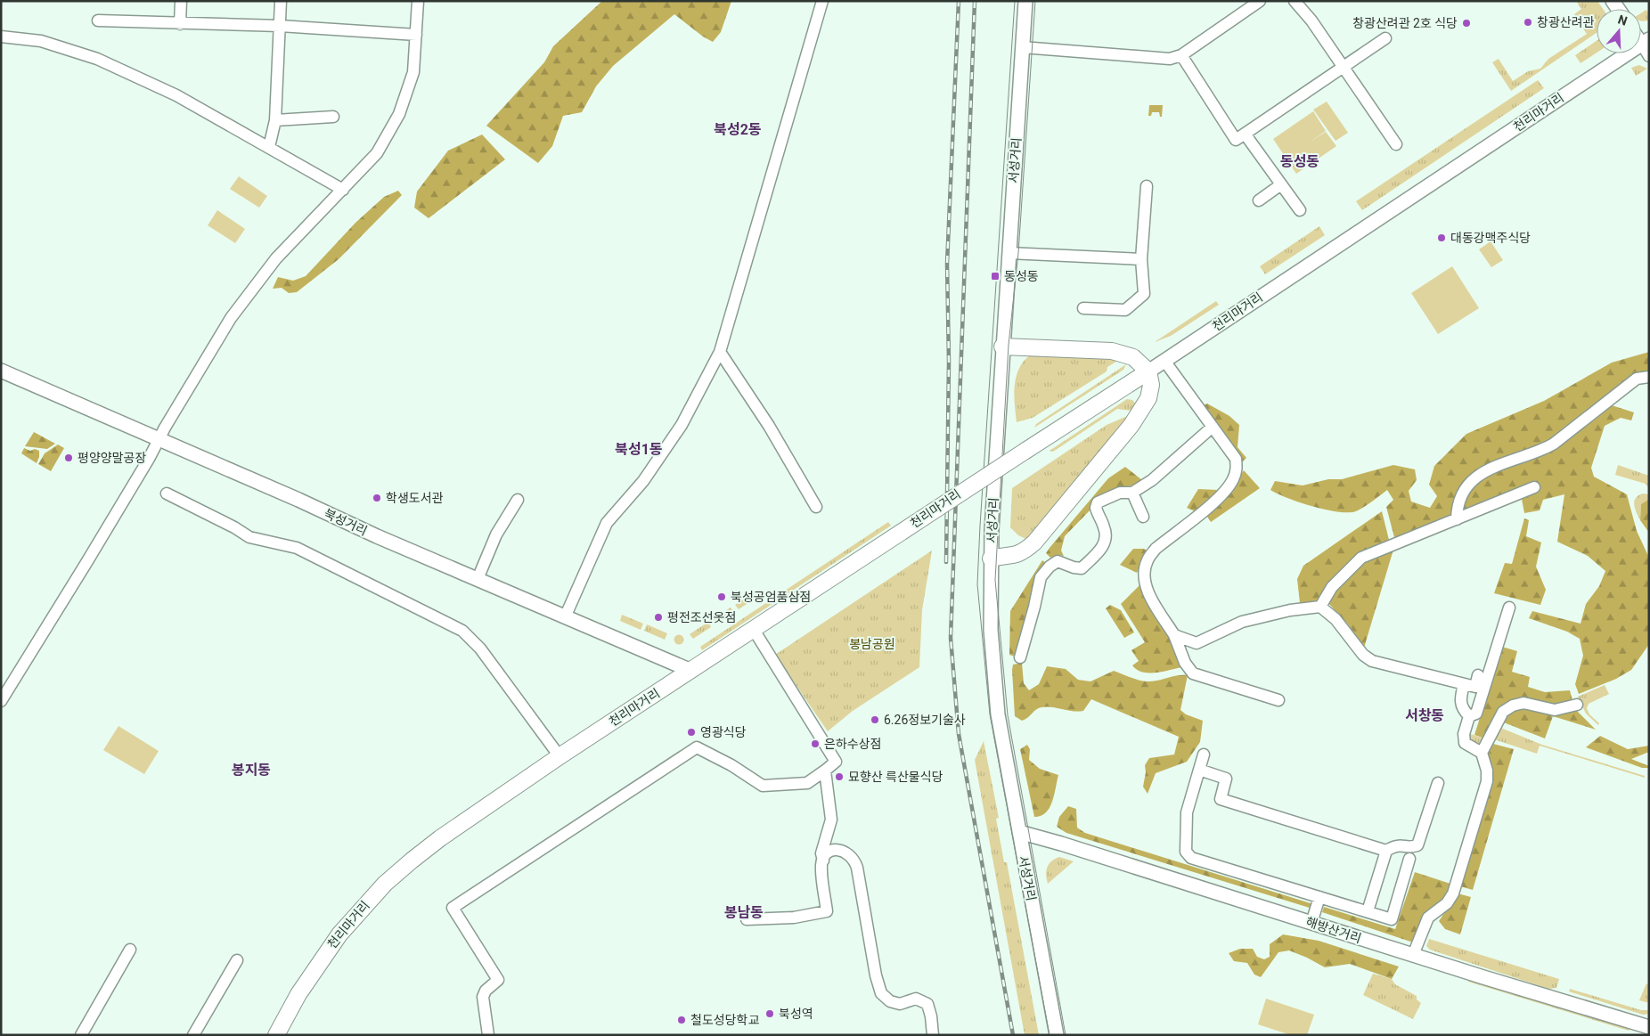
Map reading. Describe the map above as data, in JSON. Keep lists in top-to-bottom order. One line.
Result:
{"streets":{"highway":["천리마거리"],"main road":["서성거리","북성거리","해방산거리"]},"crossings":[["천리마거리","북성거리"],["서성거리","해방산거리"]],"districts":["북성2동","동성동","북성1동","서창동","봉지동","봉남동"],"parks":["봉남공원"],"places":{"other":["창광산려관","창광산려관 2호 식당","대동강맥주식당","평양양말공장","학생도서관","북성공엄품삼점","평전조선옷점","6.26정보기술사","영광식당","은하수상점","묘향산 륵산물식당","북성역","철도성당학교"],"transit":["동성동"]},"north":"top"}
